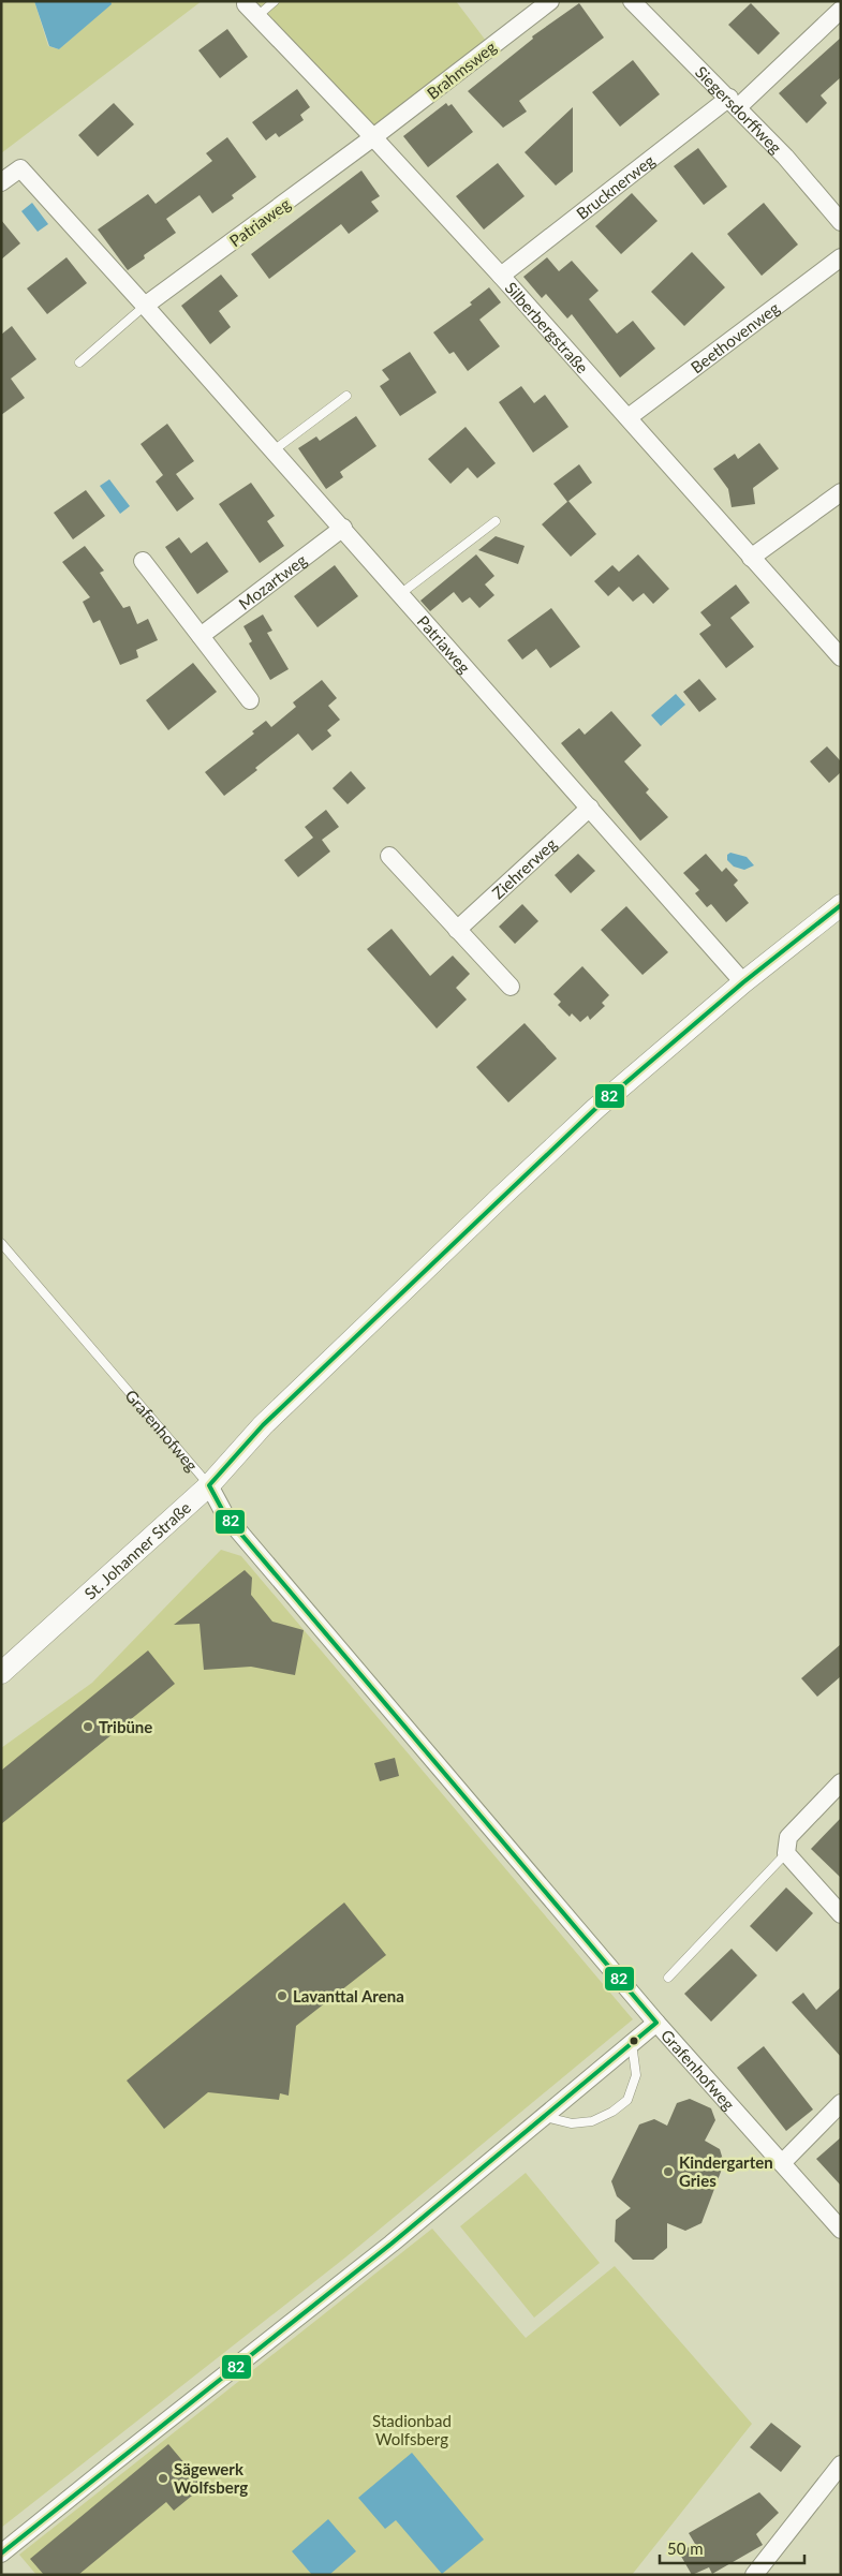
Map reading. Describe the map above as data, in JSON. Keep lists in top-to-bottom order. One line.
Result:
{"streets":{"street":["Brahmsweg","Siegersdorffweg","Brucknerweg","Patriaweg","Silberbergstraße","Beethovenweg","Mozartweg","Ziehrerweg","Grafenhofweg","St. Johanner Straße"]},"crossings":[["Brahmsweg","Patriaweg"],["Brahmsweg","Silberbergstraße"],["Siegersdorffweg","Brucknerweg"],["Brucknerweg","Silberbergstraße"],["Patriaweg","Silberbergstraße"],["Patriaweg","Mozartweg"],["Patriaweg","Ziehrerweg"],["Patriaweg","St. Johanner Straße"],["Silberbergstraße","Beethovenweg"],["Grafenhofweg","St. Johanner Straße"]],"parks":["Stadionbad Wolfsberg"],"places":["Tribüne","Lavanttal Arena","Kindergarten Gries","Sägewerk Wolfsberg"],"lines":["transit line 82"],"scale_bar":"50 m"}
